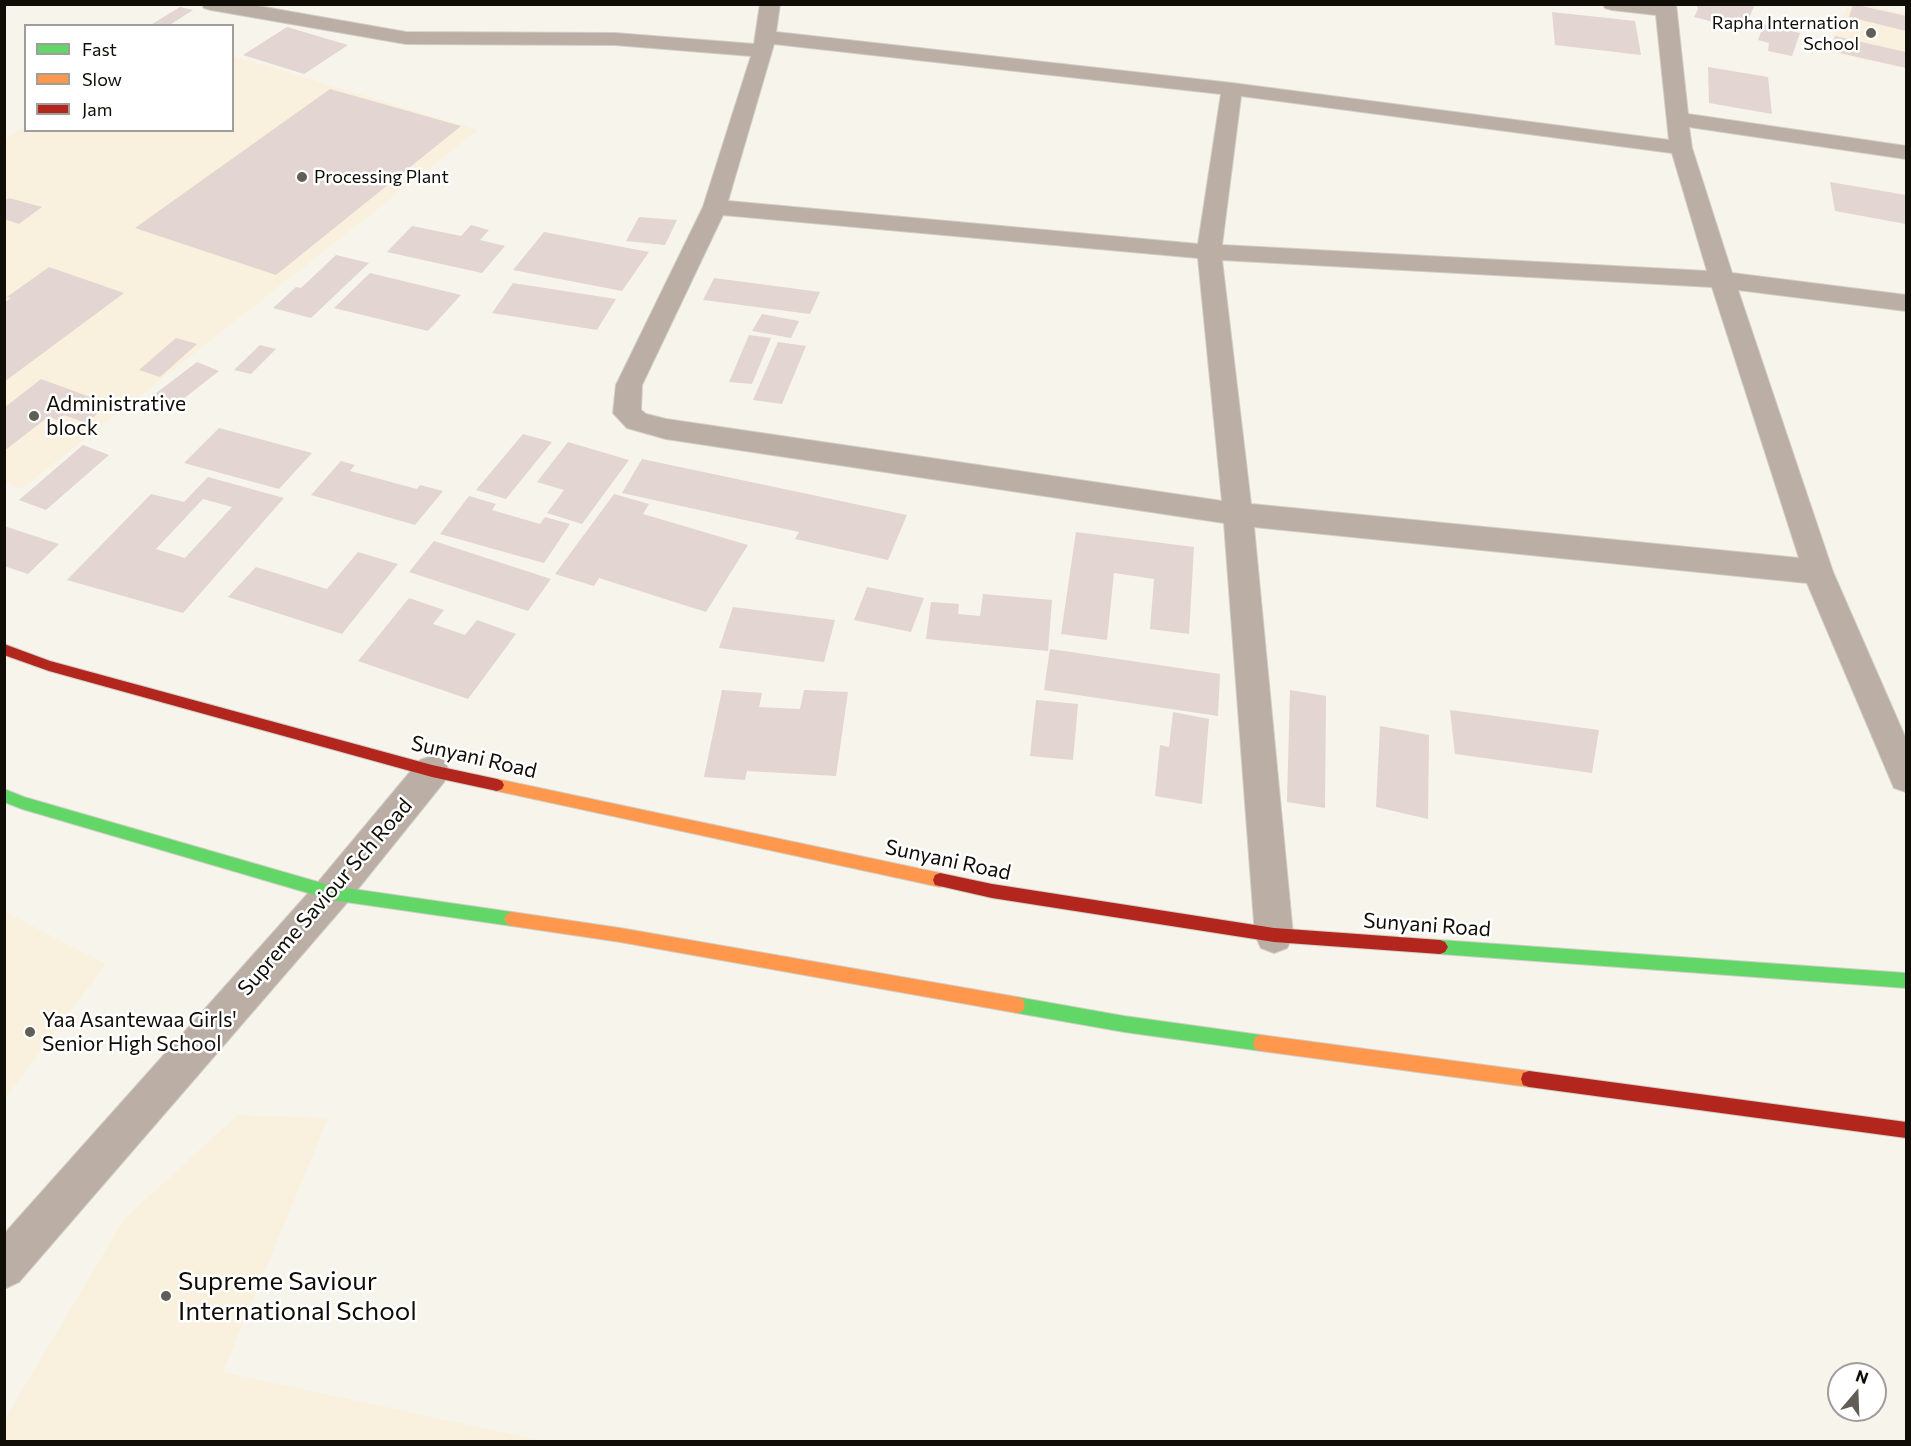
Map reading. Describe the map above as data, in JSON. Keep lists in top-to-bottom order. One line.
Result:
{"streets":{"main road":["Sunyani Road"],"street":["Supreme Saviour Sch Road"]},"crossings":[["Sunyani Road","Supreme Saviour Sch Road"]],"places":["Rapha Internation School","Processing Plant","Administrative block","Yaa Asantewaa Girls' Senior High School","Supreme Saviour International School"],"legend":["Fast","Slow","Jam"],"north":"top"}
